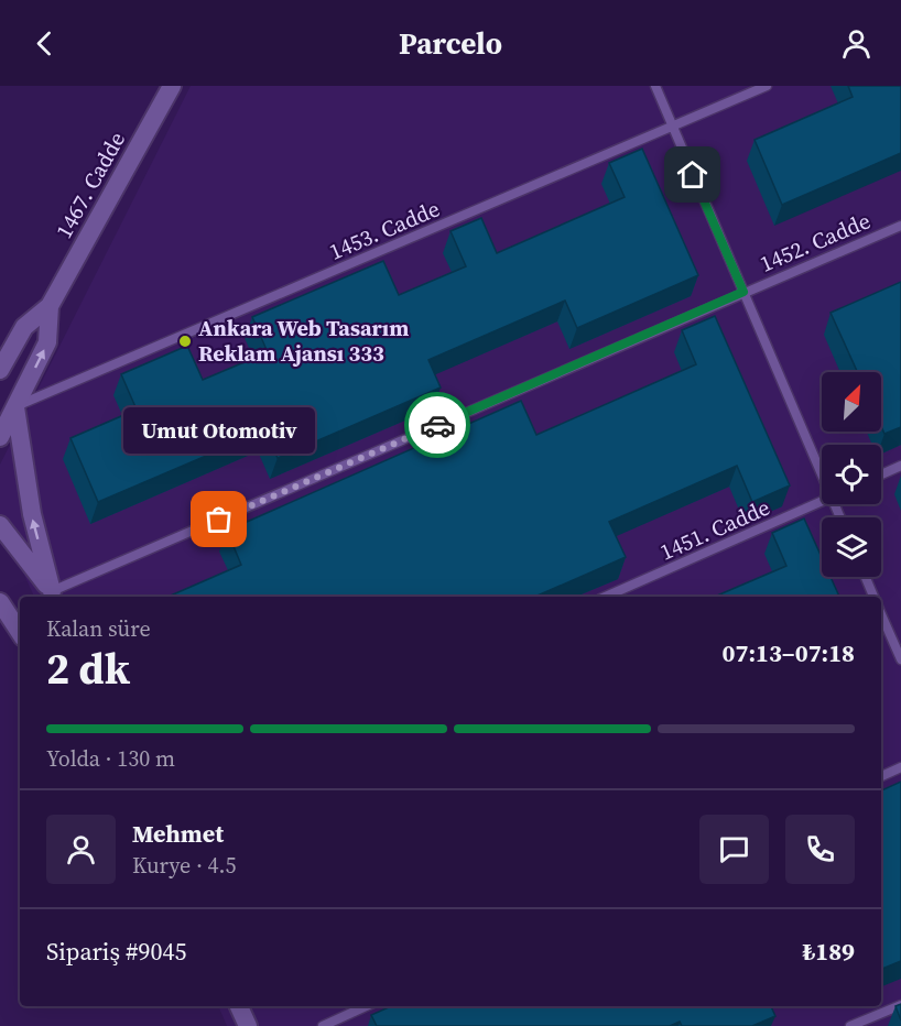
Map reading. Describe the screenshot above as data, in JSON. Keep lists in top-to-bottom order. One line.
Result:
{"streets":{"street":["1467. Cadde"],"lane":["1453. Cadde","1452. Cadde","1451. Cadde"]},"crossings":[["1467. Cadde","1453. Cadde"]],"places":["Ankara Web Tasarım Reklam Ajansı 333","Umut Otomotiv"],"north":"top right","page":{"header":"Parcelo","bubble":"Umut Otomotiv","heading":["2 dk","Kalan süre","07:13–07:18"],"panel":["Mehmet","Kurye · 4.5","Sipariş #9045","₺189"],"bar":"Yolda · 130 m"}}
